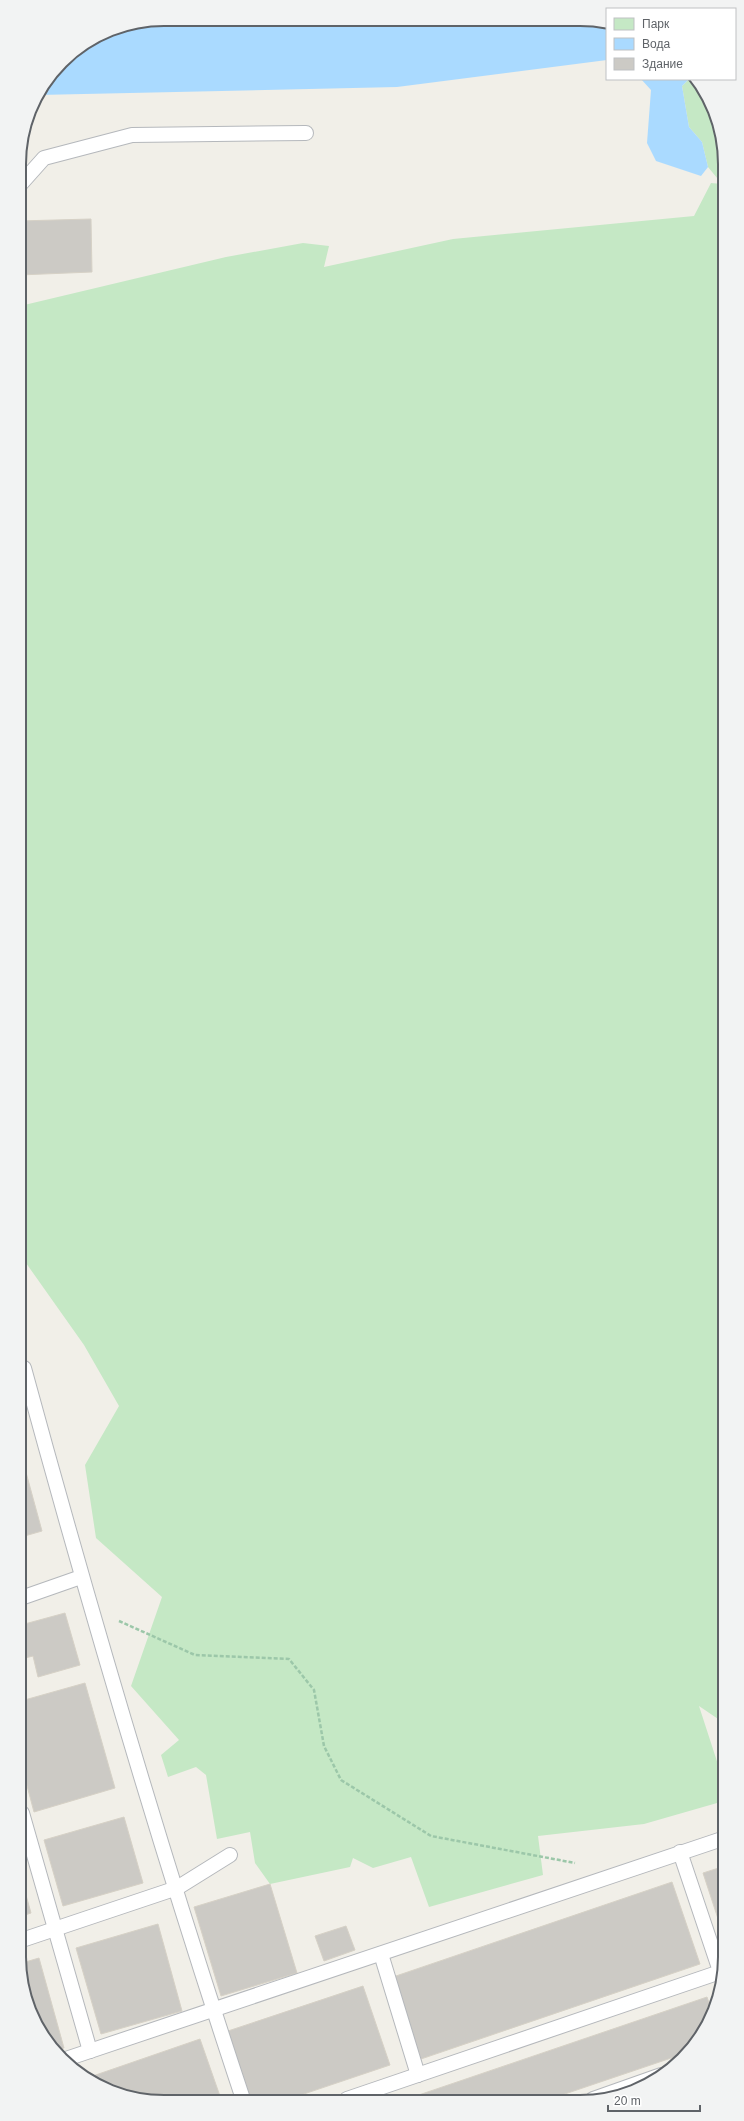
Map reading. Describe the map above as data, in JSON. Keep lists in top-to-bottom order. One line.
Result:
{"legend":["Парк","Вода","Здание"],"scale_bar":"20 m"}
